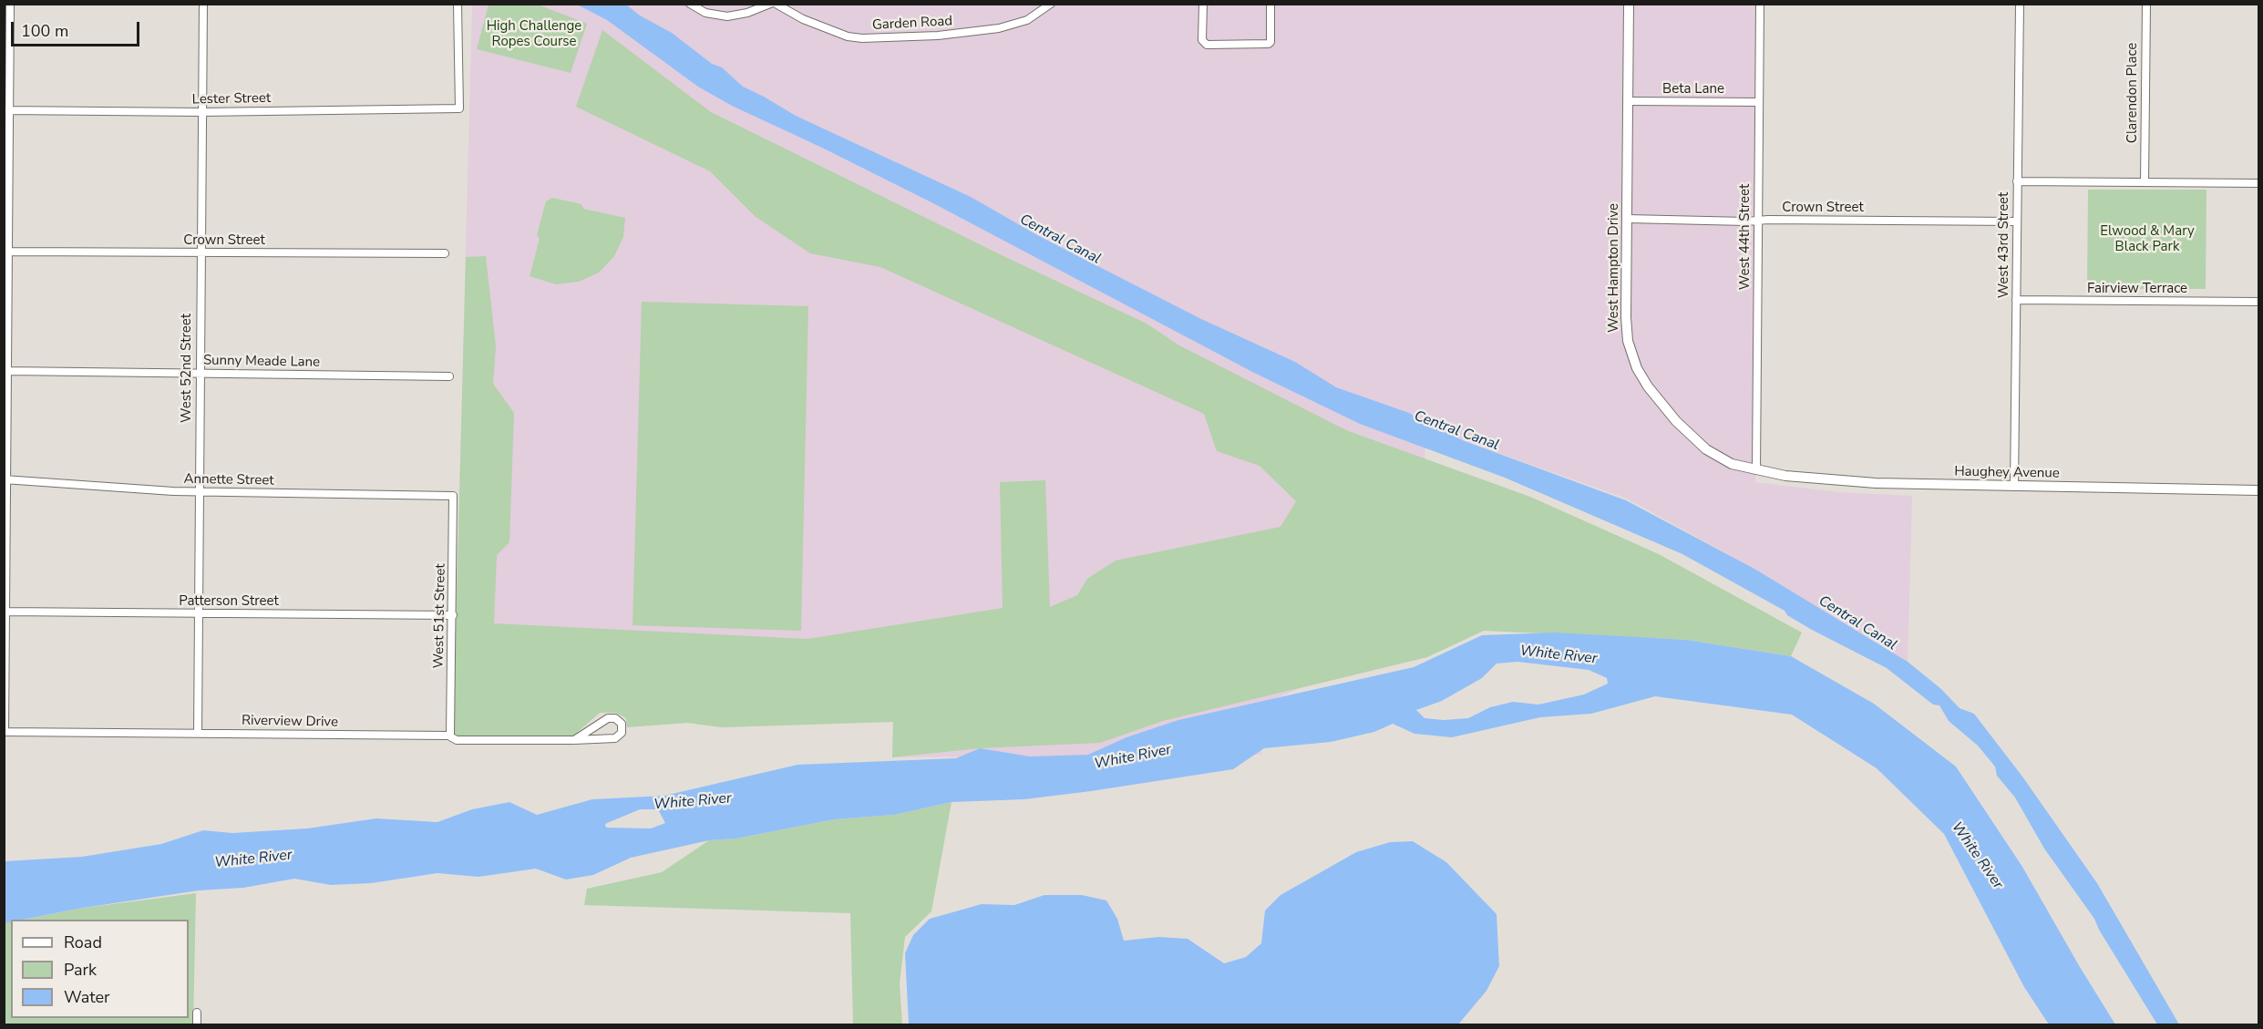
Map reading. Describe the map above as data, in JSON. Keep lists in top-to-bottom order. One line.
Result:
{"streets":{"street":["Garden Road","Beta Lane","Clarendon Place","Lester Street","Crown Street","West 44th Street","West 43rd Street","West Hampton Drive","Fairview Terrace","Sunny Meade Lane","West 52nd Street","Haughey Avenue","Annette Street","Patterson Street","West 51st Street","Riverview Drive"]},"crossings":[["Beta Lane","West 44th Street"],["Beta Lane","West Hampton Drive"],["Lester Street","West 52nd Street"],["Crown Street","West 44th Street"],["Crown Street","West 43rd Street"],["Crown Street","West Hampton Drive"],["Crown Street","West 52nd Street"],["West 44th Street","West Hampton Drive"],["West 44th Street","Haughey Avenue"],["West 43rd Street","Fairview Terrace"],["West 43rd Street","Haughey Avenue"],["West Hampton Drive","Haughey Avenue"],["Sunny Meade Lane","West 52nd Street"],["West 52nd Street","Annette Street"],["West 52nd Street","Patterson Street"],["West 52nd Street","Riverview Drive"],["Annette Street","West 51st Street"],["Patterson Street","West 51st Street"],["West 51st Street","Riverview Drive"]],"water":["Central Canal","White River"],"parks":["High Challenge Ropes Course","Elwood & Mary Black Park"],"legend":["Road","Park","Water"],"scale_bar":"100 m"}
